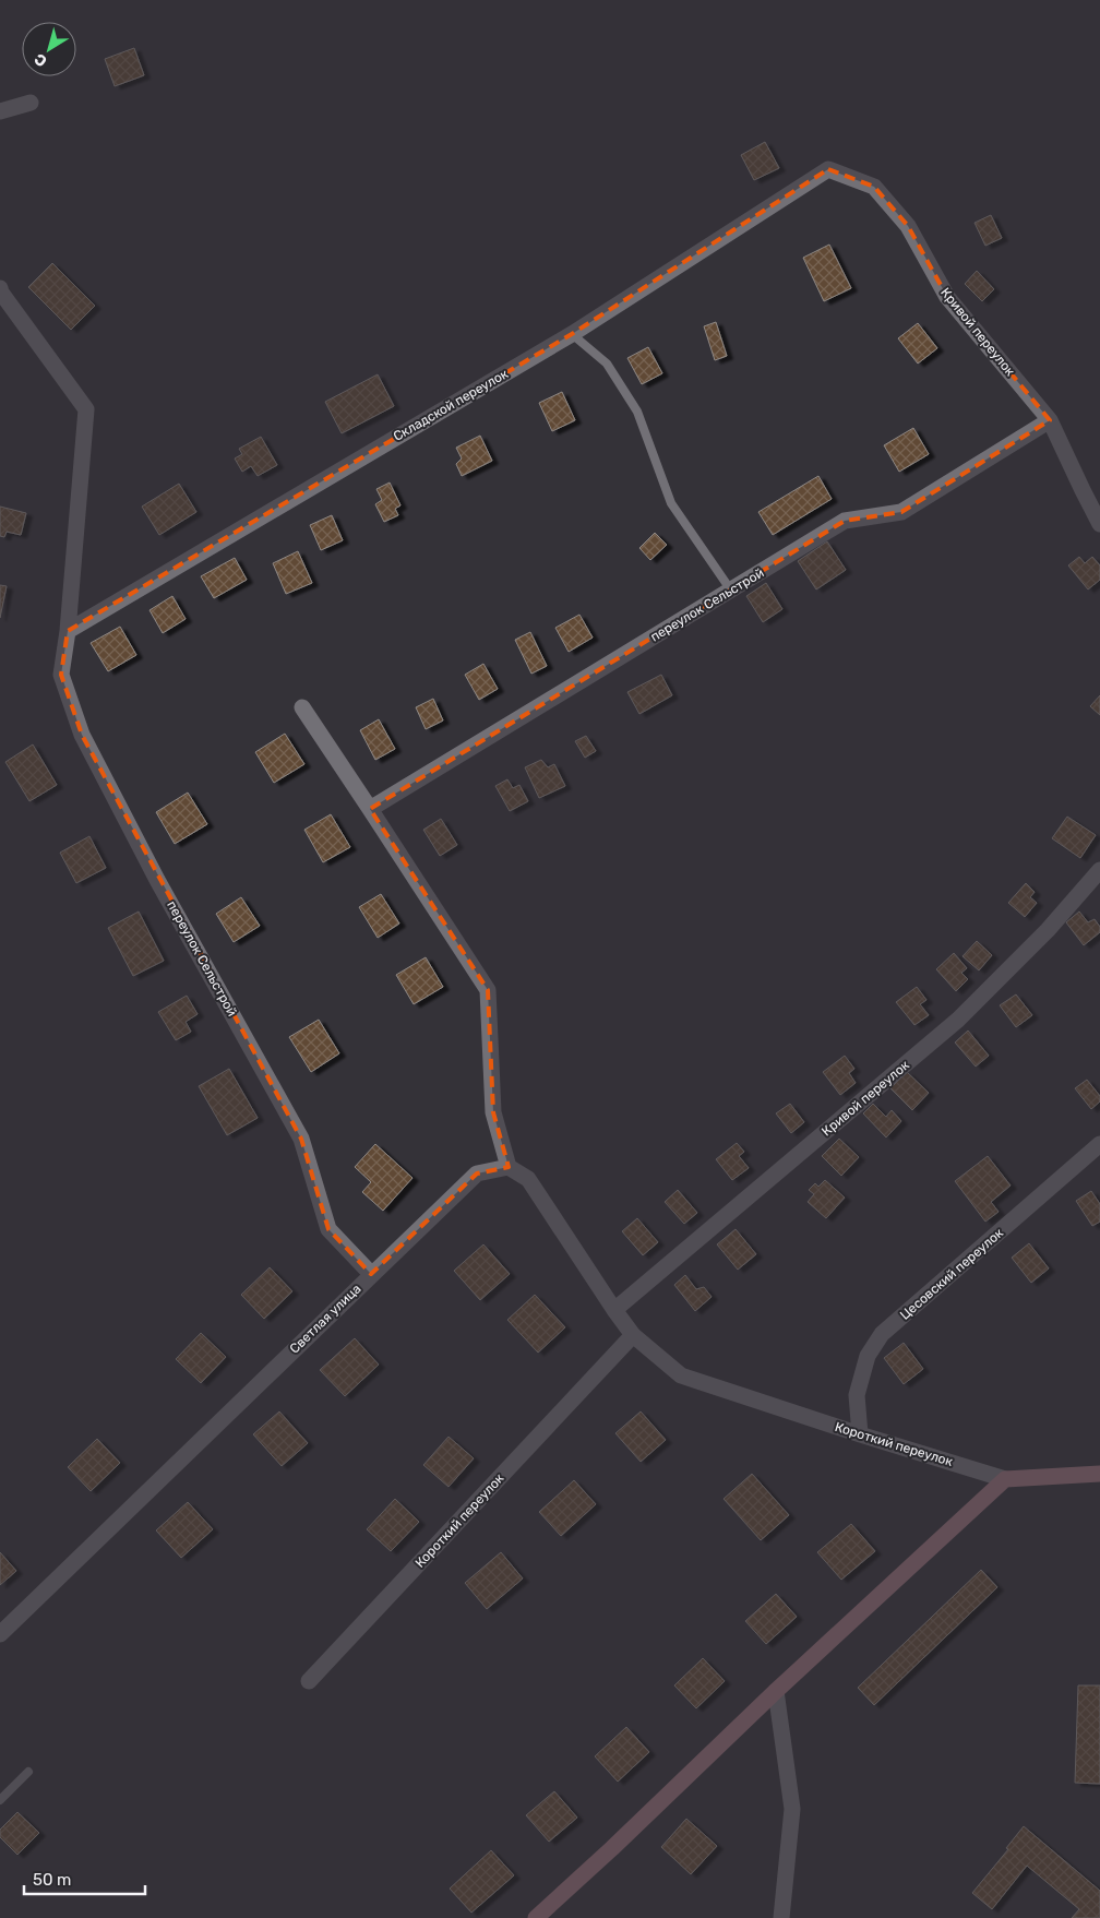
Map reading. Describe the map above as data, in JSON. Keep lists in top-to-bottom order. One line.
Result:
{"streets":{"street":["Кривой переулок","Складской переулок","переулок Сельстрой","Цесовский переулок","Светлая улица","Короткий переулок"]},"crossings":[["Кривой переулок","Складской переулок"],["Кривой переулок","переулок Сельстрой"],["Складской переулок","переулок Сельстрой"],["переулок Сельстрой","Светлая улица"],["Цесовский переулок","Короткий переулок"]],"scale_bar":"50 m","north":"bottom left"}
